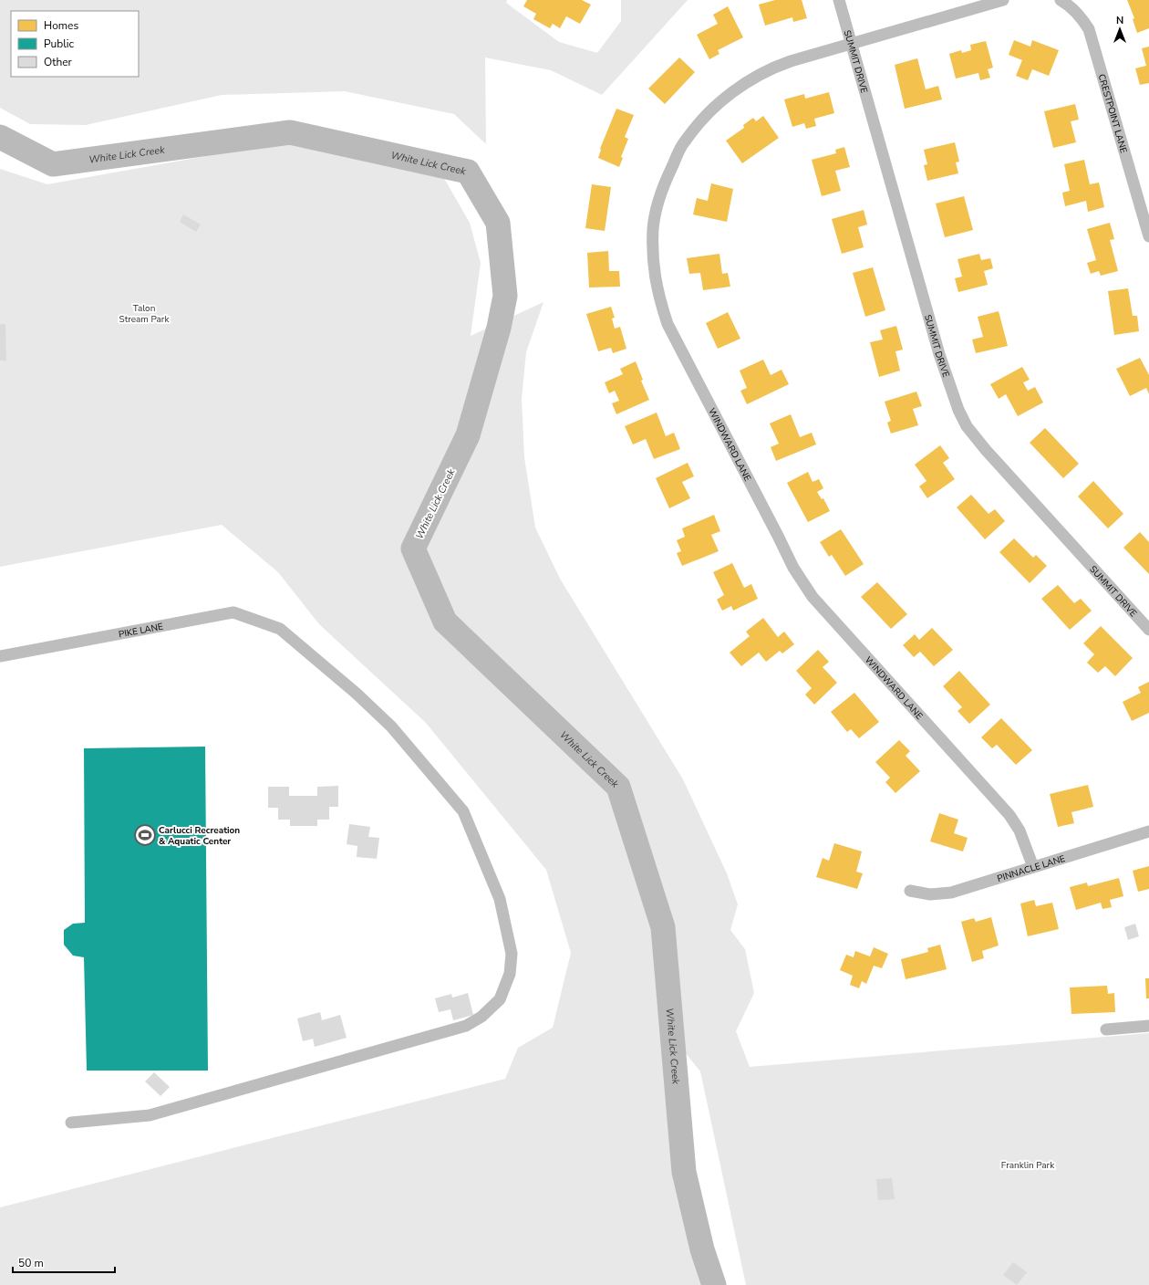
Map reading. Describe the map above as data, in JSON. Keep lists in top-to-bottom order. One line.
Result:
{"streets":{"street":["SUMMIT DRIVE","CRESTPOINT LANE","WINDWARD LANE","PIKE LANE","PINNACLE LANE"]},"crossings":[["SUMMIT DRIVE","WINDWARD LANE"],["WINDWARD LANE","PINNACLE LANE"]],"water":["White Lick Creek"],"parks":["Talon Stream Park","Franklin Park"],"places":{"sports":["Carlucci Recreation & Aquatic Center"]},"legend":["Homes","Public","Other"],"scale_bar":"50 m","north":"top"}
